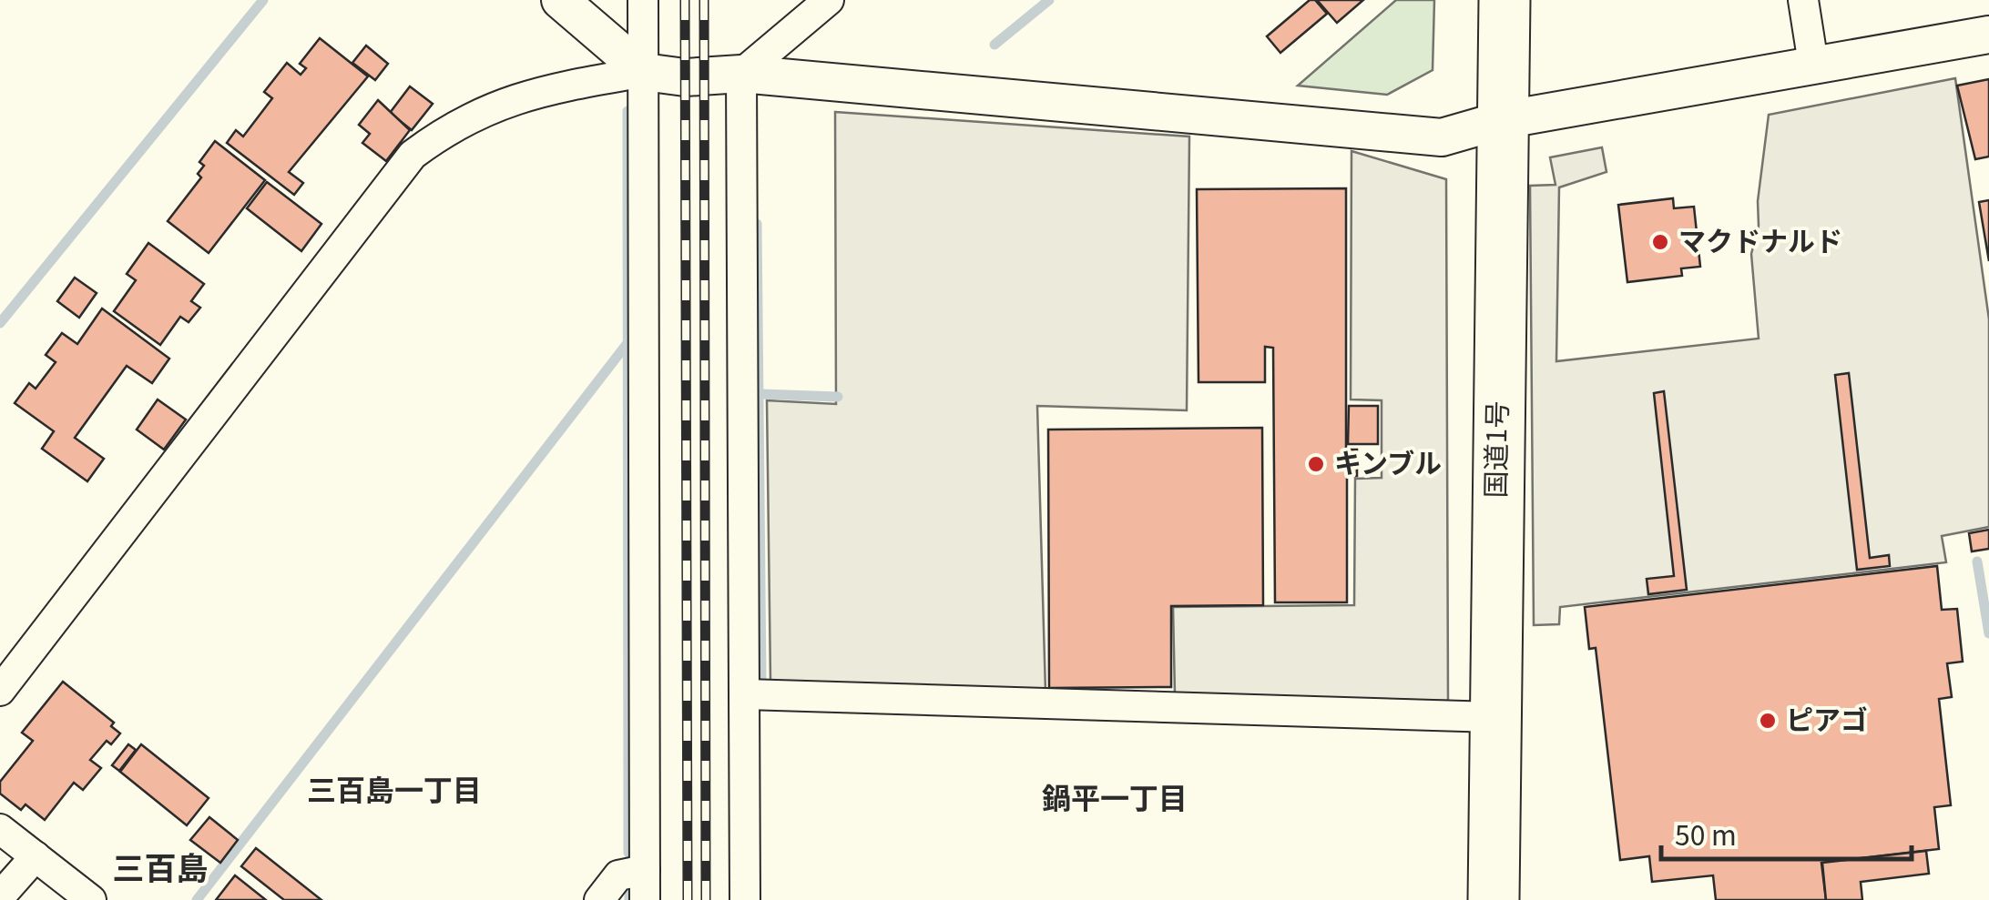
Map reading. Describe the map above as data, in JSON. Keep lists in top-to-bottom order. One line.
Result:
{"streets":{"highway":["国道1号"]},"districts":["三百島一丁目","鍋平一丁目","三百島"],"places":["マクドナルド","キンブル","ピアゴ"],"scale_bar":"50 m"}
